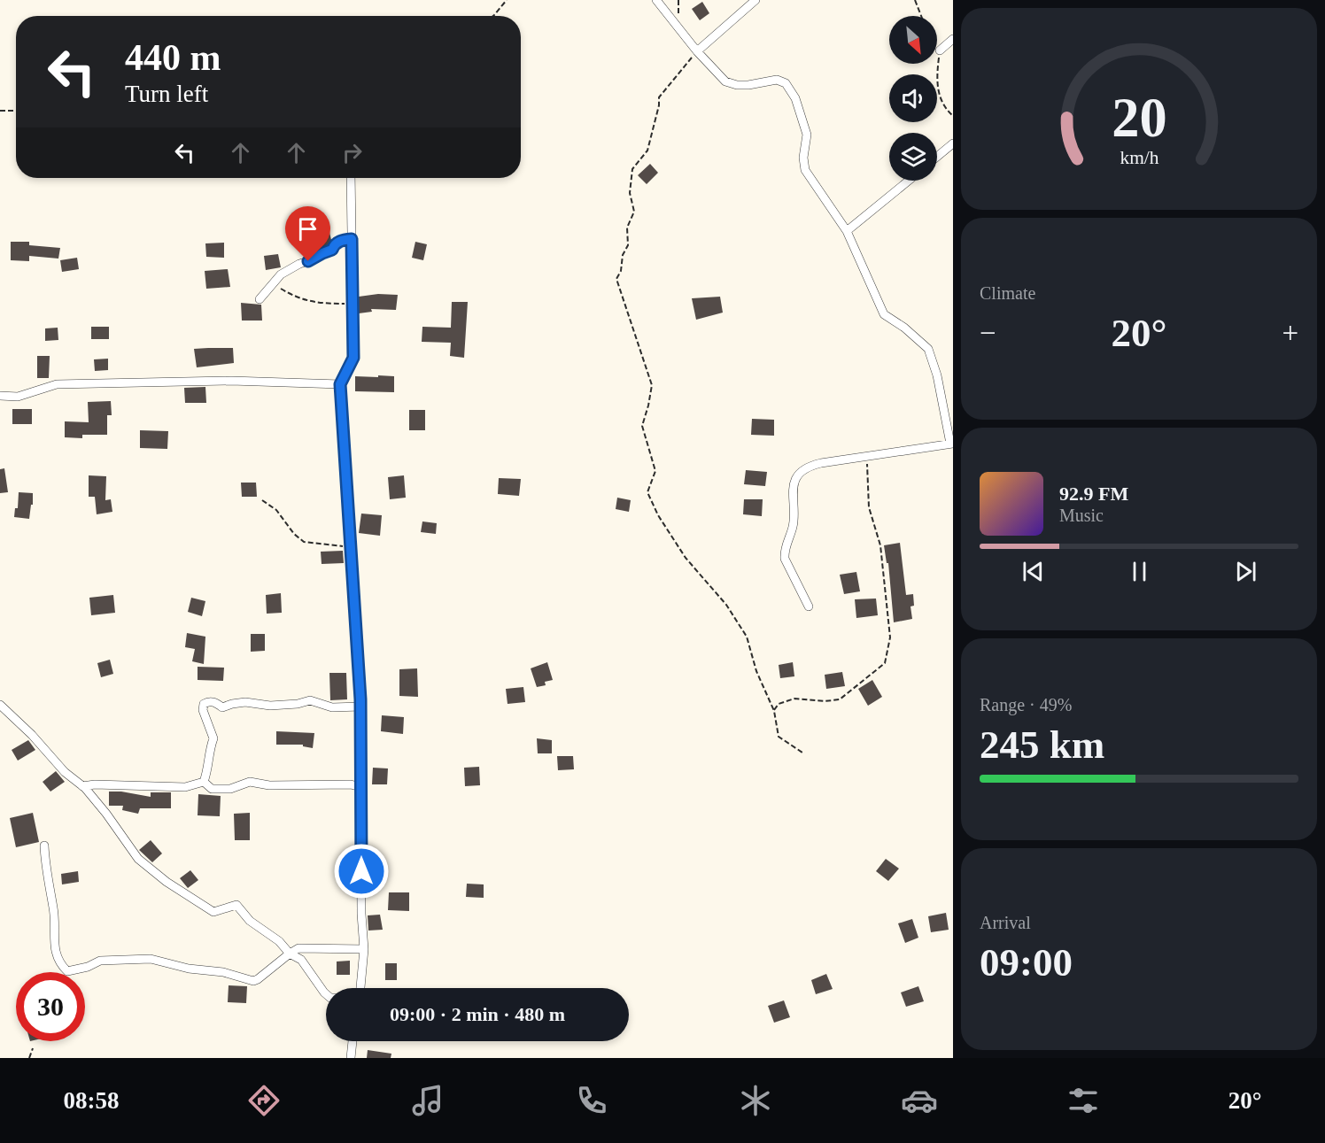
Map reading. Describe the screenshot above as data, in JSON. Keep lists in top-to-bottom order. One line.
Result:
{"north":"bottom right","page":{"turn":["440 m","Turn left"],"tile":["Climate",["Range · 49%","245 km"],["Arrival","09:00"]],"heat":["−","20°","+"],"song":["92.9 FM","Music"],"limit":"30","trip":"09:00 · 2 min · 480 m","tabs":["08:58","20°"],"gauge":["20","km/h"]}}
